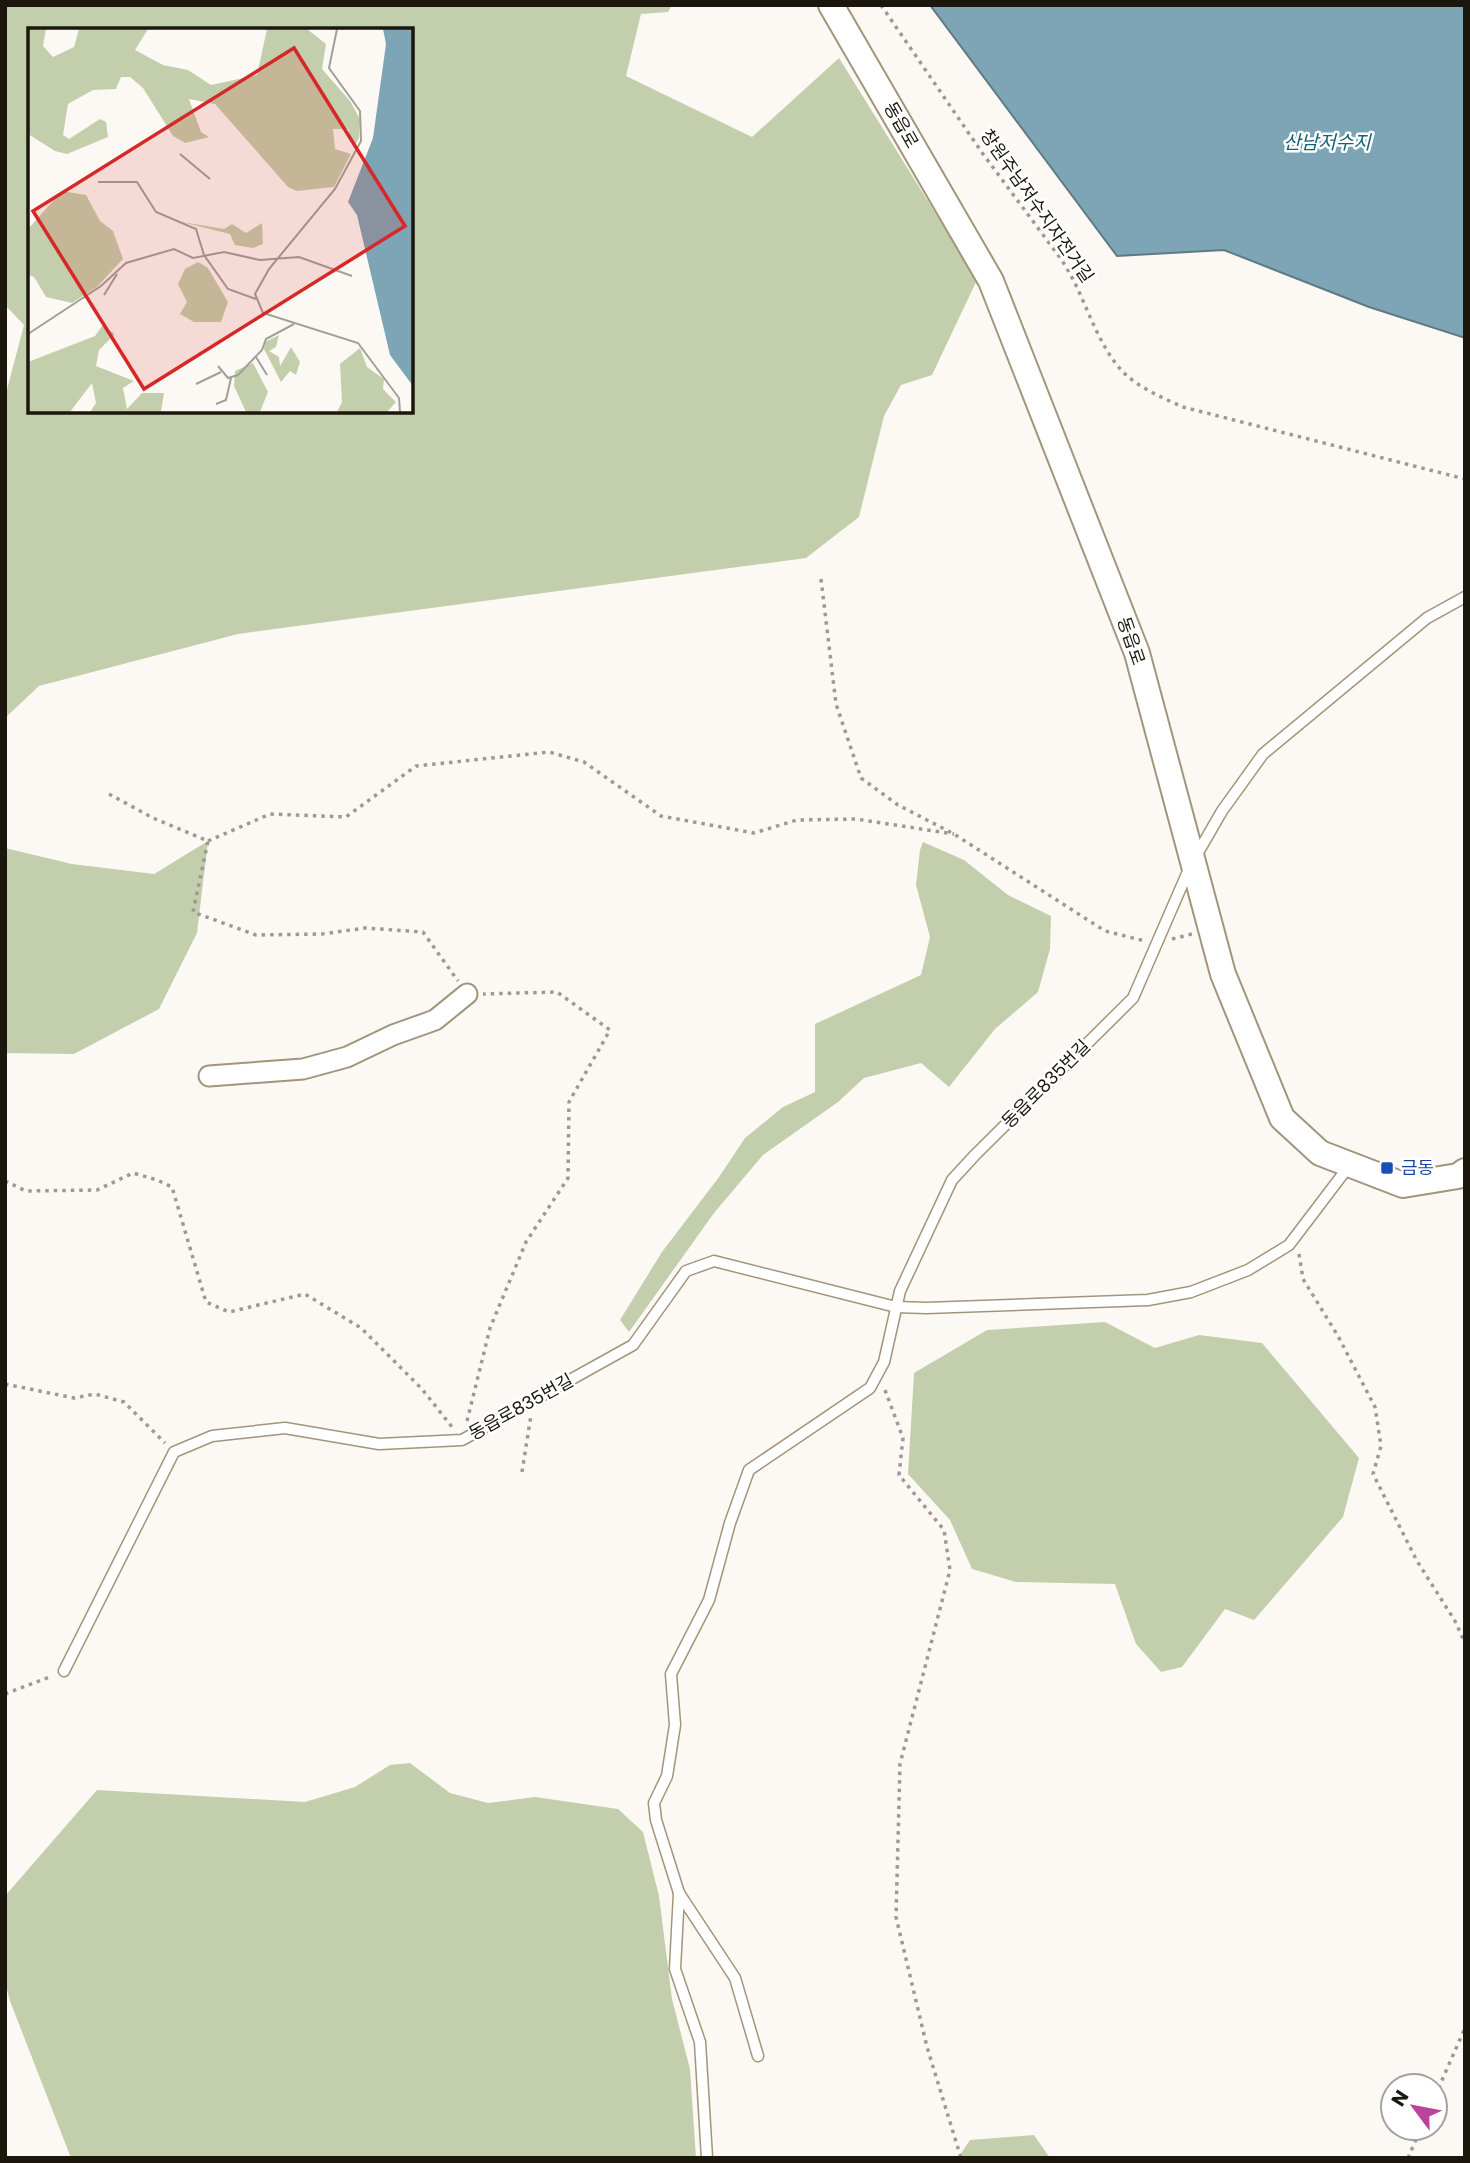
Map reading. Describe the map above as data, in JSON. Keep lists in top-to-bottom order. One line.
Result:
{"streets":{"street":["동읍로"],"lane":["동읍로835번길"],"path":["창원주남저수지자전거길"]},"crossings":[["동읍로","동읍로835번길"]],"water":["산남저수지"],"places":{"transit":["금동"]},"north":"top left"}
